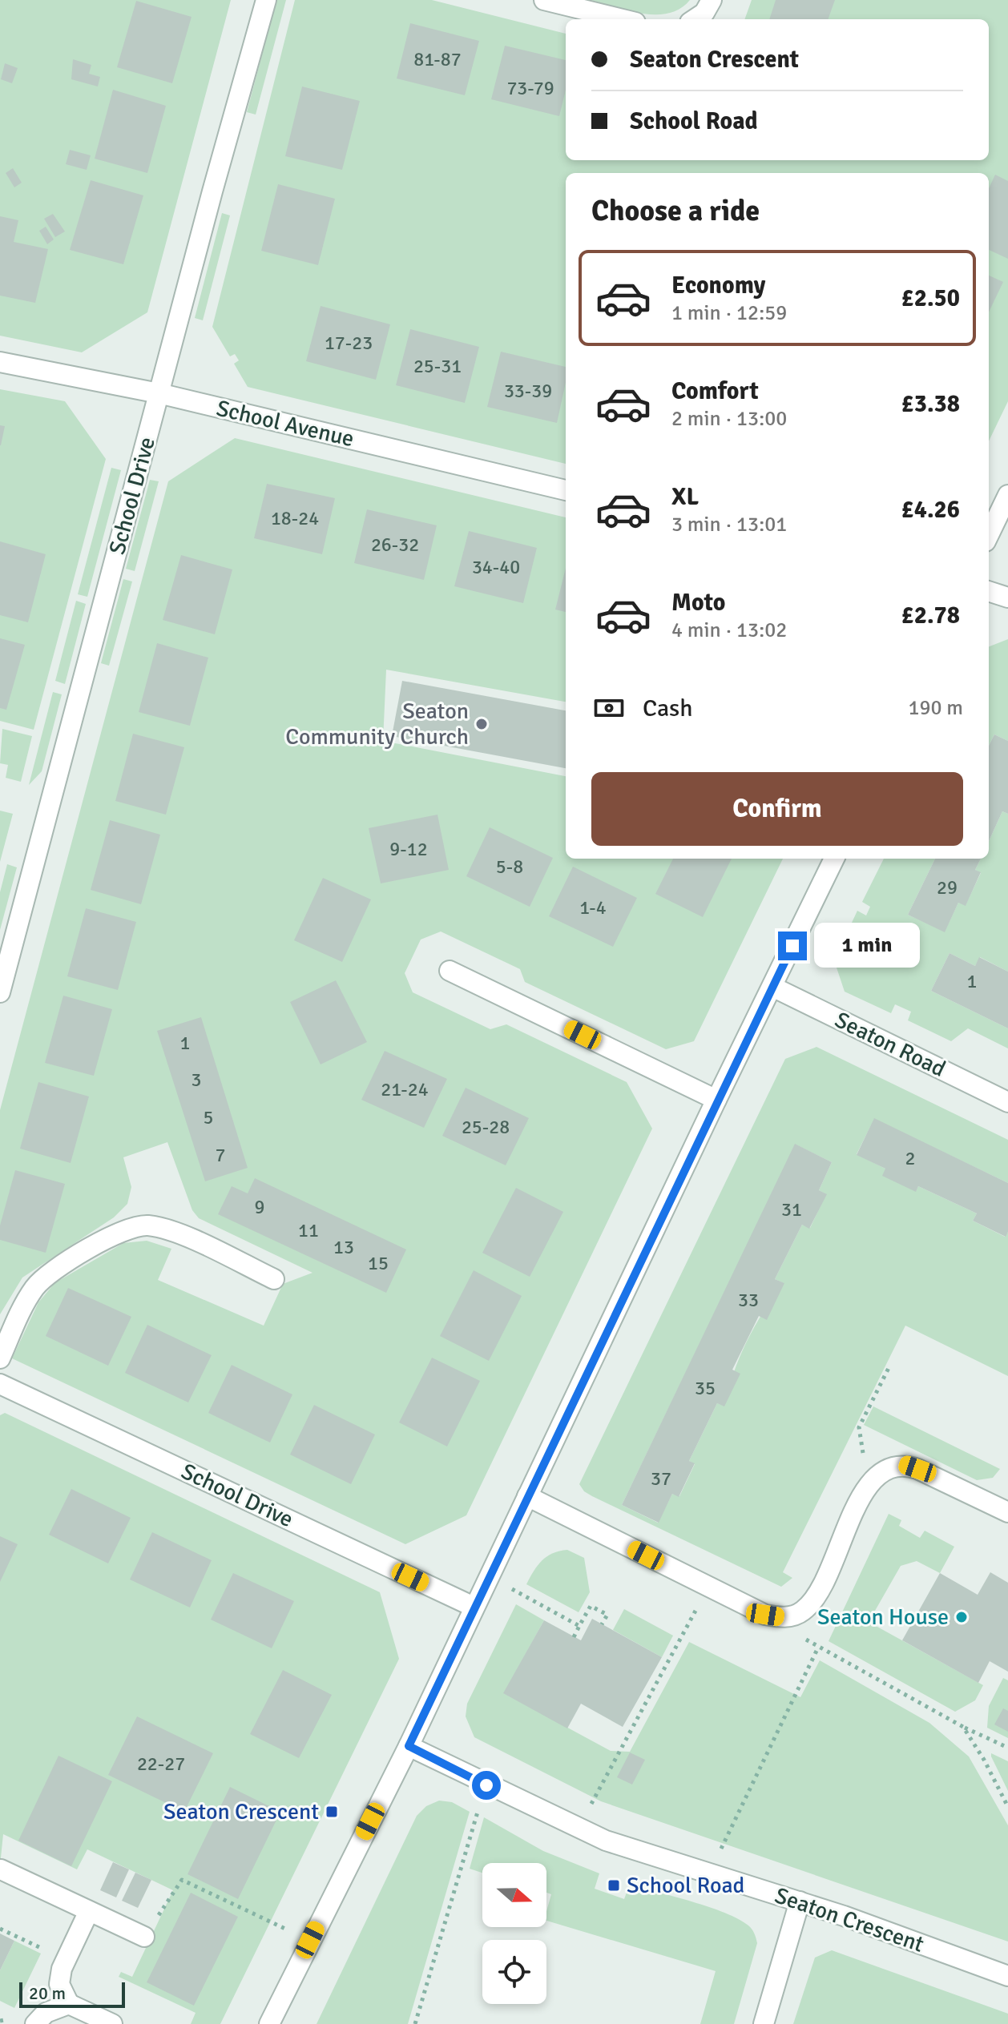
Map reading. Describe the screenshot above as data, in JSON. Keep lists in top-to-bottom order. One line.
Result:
{"streets":{"street":["School Avenue","School Drive","Seaton Road","Seaton Crescent"]},"crossings":[["School Avenue","School Drive"]],"places":{"other":["Seaton Community Church","Seaton House"],"transit":["Seaton Crescent","School Road"]},"house_numbers":["81-87","73-79","17-23","25-31","33-39","18-24","26-32","34-40","9-12","5-8","29","1-4","1","1","3","21-24","5","25-28","7","2","9","31","11","13","15","33","35","37","22-27"],"scale_bar":"20 m","north":"right","page":{"banner":["Seaton Crescent","School Road"],"heading":"Choose a ride","list":[{"name":"Economy","note":"1 min · 12:59","value":"£2.50"},{"name":"Comfort","note":"2 min · 13:00","value":"£3.38"},{"name":"XL","note":"3 min · 13:01","value":"£4.26"},{"name":"Moto","note":"4 min · 13:02","value":"£2.78"}],"pay":["Cash","190 m"],"buttons":"Confirm","bubble":"1 min","scale":"20 m"}}
